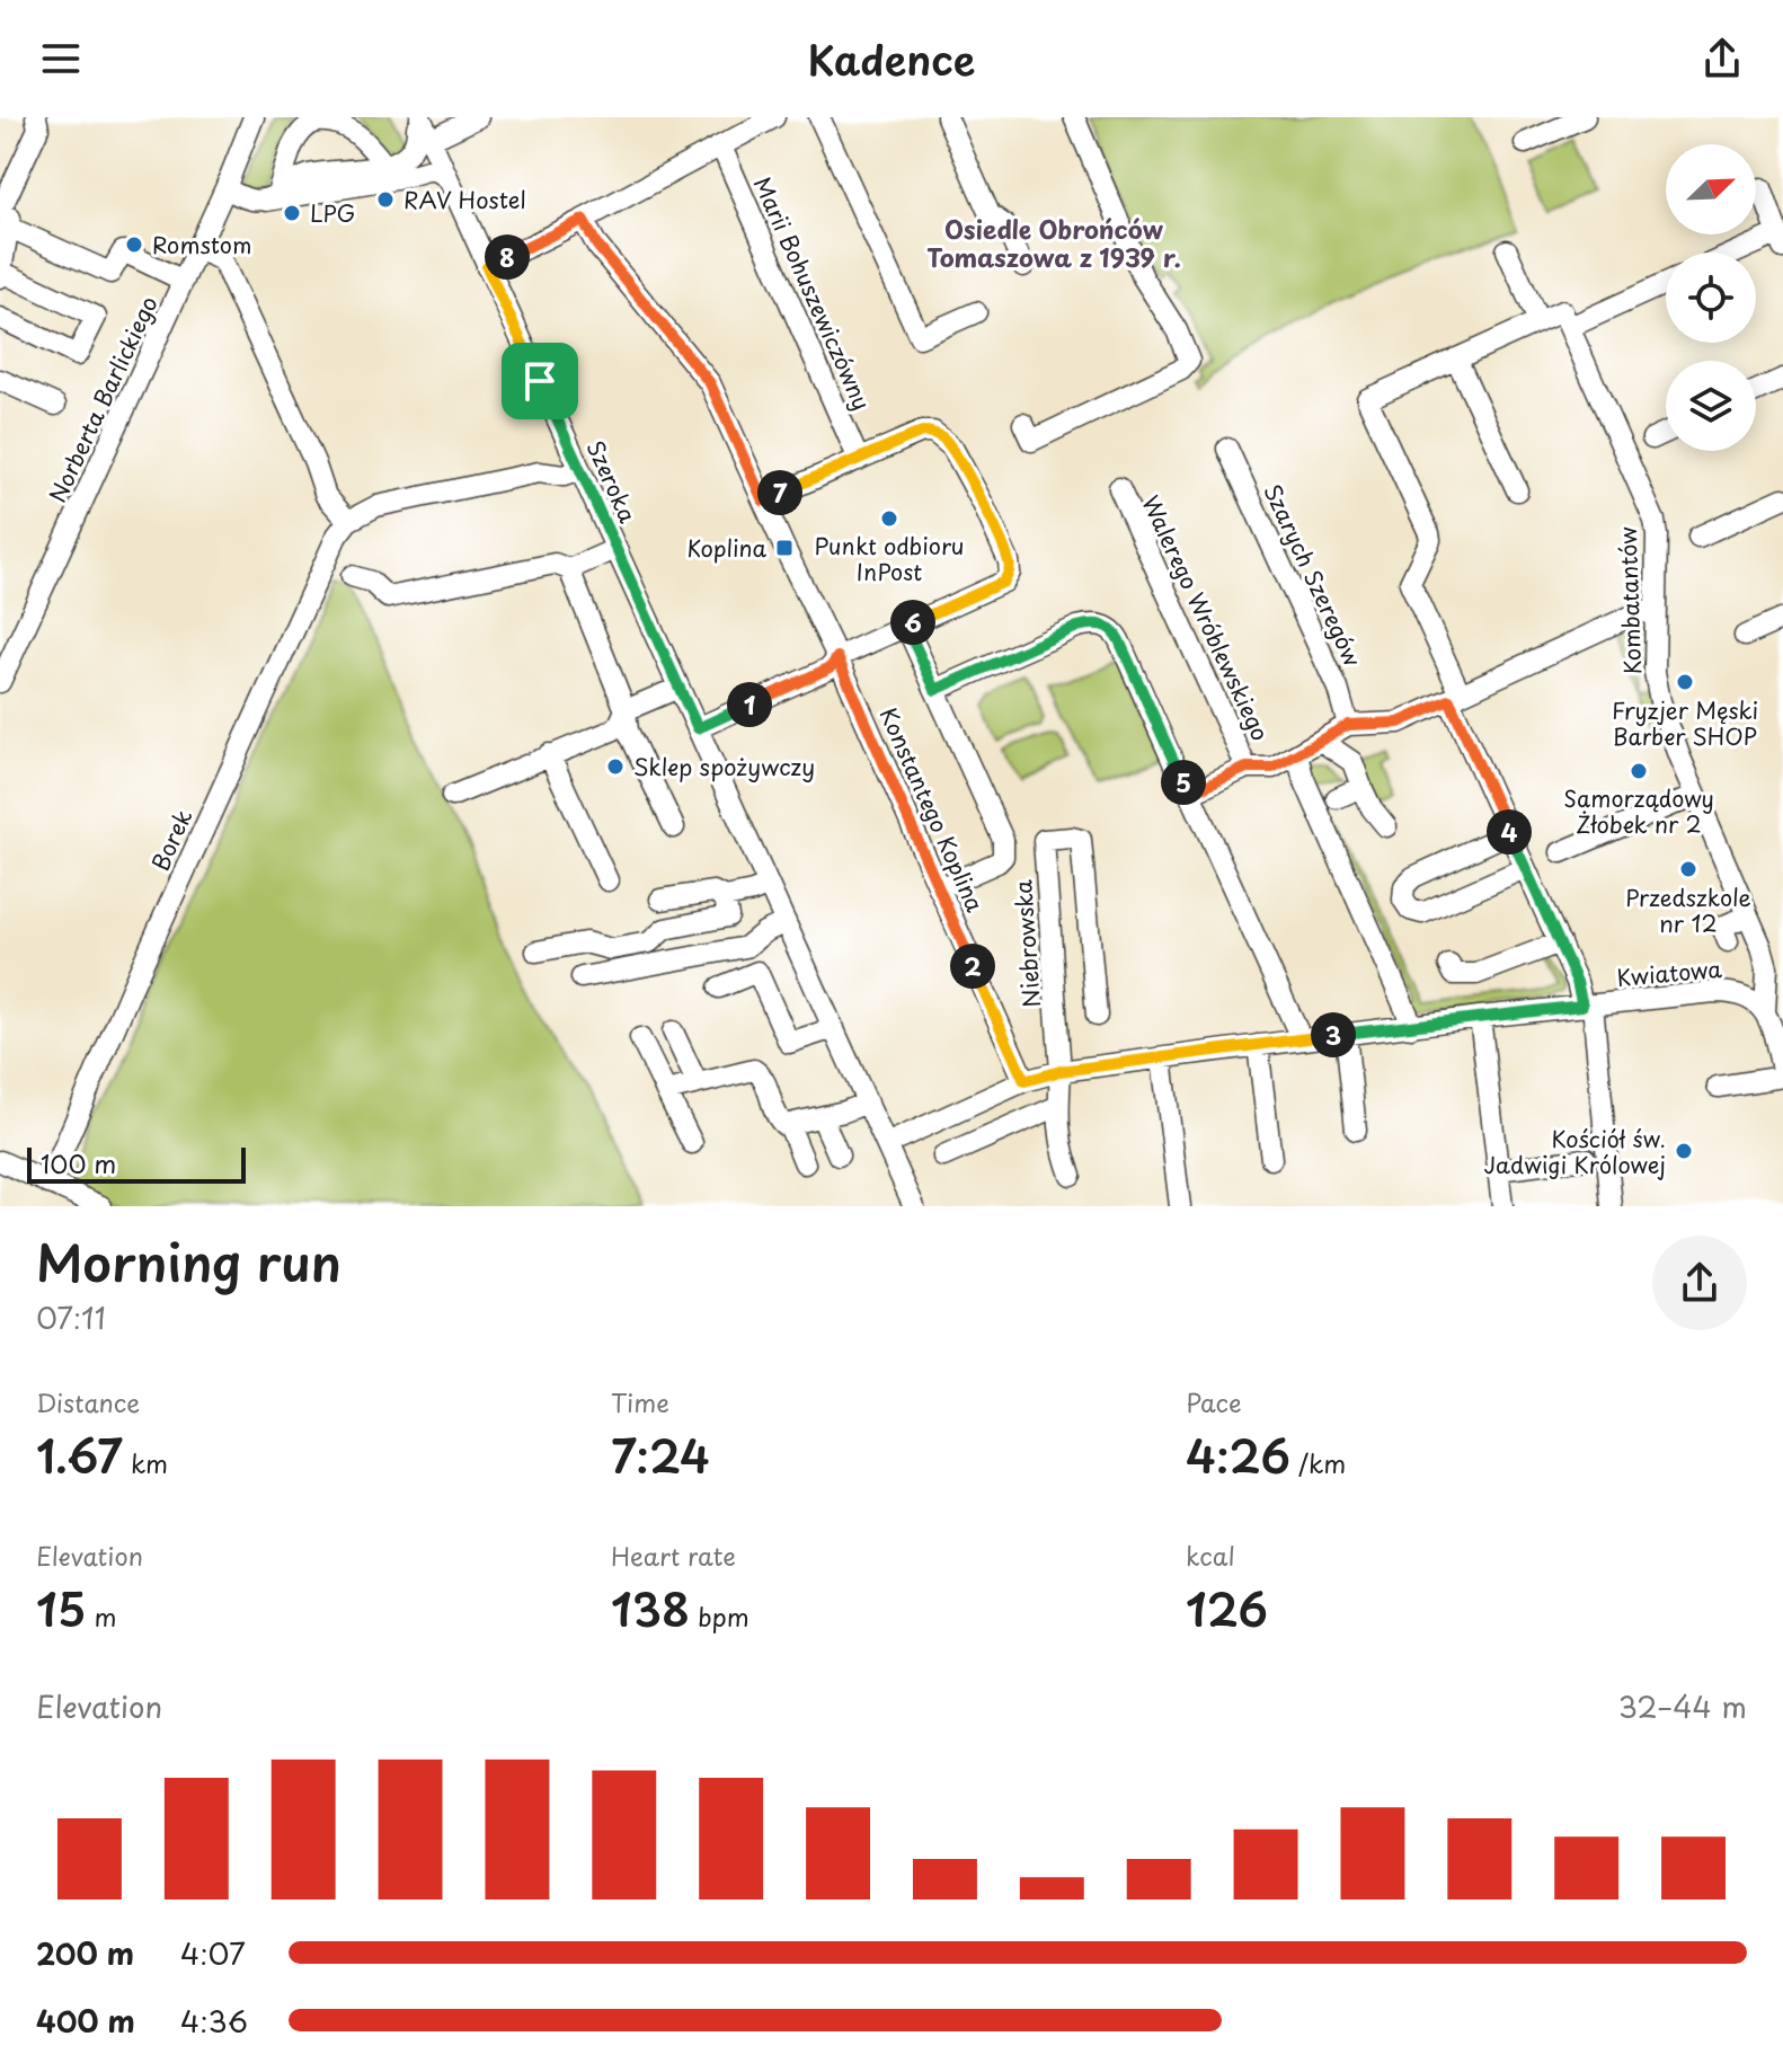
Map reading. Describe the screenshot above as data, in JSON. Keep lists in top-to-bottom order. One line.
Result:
{"streets":{"street":["Marii Bohuszewiczówny","Norberta Barlickiego","Szeroka","Szarych Szeregów","Kombatantów","Walerego Wróblewskiego","Konstantego Koplina","Borek","Niebrowska","Kwiatowa"]},"crossings":[["Szeroka","Kwiatowa"],["Kombatantów","Kwiatowa"],["Konstantego Koplina","Kwiatowa"],["Niebrowska","Kwiatowa"]],"districts":["Osiedle Obrońców Tomaszowa z 1939 r."],"places":{"other":["RAV Hostel","LPG","Romstom","Punkt odbioru InPost","Fryzjer Męski Barber SHOP","Sklep spożywczy","Samorządowy Żłobek nr 2","Przedszkole nr 12","Kościół św. Jadwigi Królowej"],"transit":["Koplina"]},"scale_bar":"100 m","north":"top right","page":{"header":"Kadence","pins":["8","7","6","1","5","4","2","3"],"scale":"100 m","heading":["Morning run","07:11"],"stats":[["Distance","1.67 km"],["Time","7:24"],["Pace","4:26 /km"],["Elevation","15 m"],["Heart rate","138 bpm"],["kcal","126"]],"chart":["Elevation","32–44 m"],"list":[{"name":"200 m","note":"4:07"},{"name":"400 m","note":"4:36"}]}}
